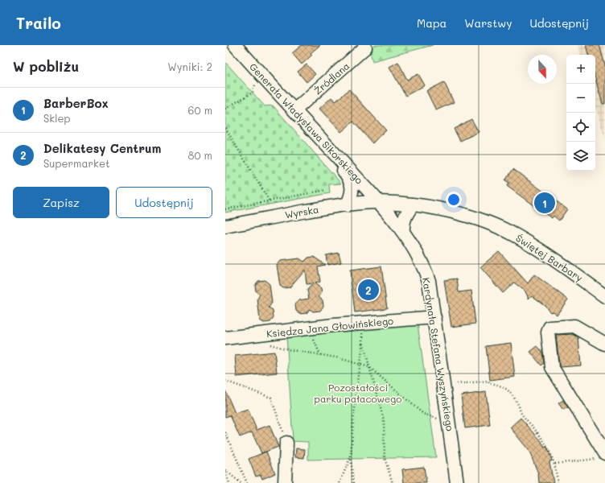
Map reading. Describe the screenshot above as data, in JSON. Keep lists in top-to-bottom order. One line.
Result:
{"streets":{"street":["Źródlana","Generała Władysława Sikorskiego","Wyrska","Świętej Barbary","Księdza Jana Głowińskiego","Kardynała Stefana Wyszyńskiego"]},"crossings":[["Źródlana","Generała Władysława Sikorskiego"],["Generała Władysława Sikorskiego","Wyrska"],["Generała Władysława Sikorskiego","Świętej Barbary"],["Generała Władysława Sikorskiego","Kardynała Stefana Wyszyńskiego"],["Wyrska","Świętej Barbary"],["Wyrska","Kardynała Stefana Wyszyńskiego"],["Świętej Barbary","Kardynała Stefana Wyszyńskiego"],["Księdza Jana Głowińskiego","Kardynała Stefana Wyszyńskiego"]],"parks":["Pozostałości parku pałacowego"],"north":"bottom","page":{"header":"Trailo","nav":["Mapa","Warstwy","Udostępnij"],"heading":["W pobliżu","Wyniki: 2"],"map_buttons":["+","−"],"list":[{"mark":"1","name":"BarberBox","note":"Sklep","value":"60 m"},{"mark":"2","name":"Delikatesy Centrum","note":"Supermarket","value":"80 m"}],"buttons":["Zapisz","Udostępnij"],"pins":["1","2"]}}
